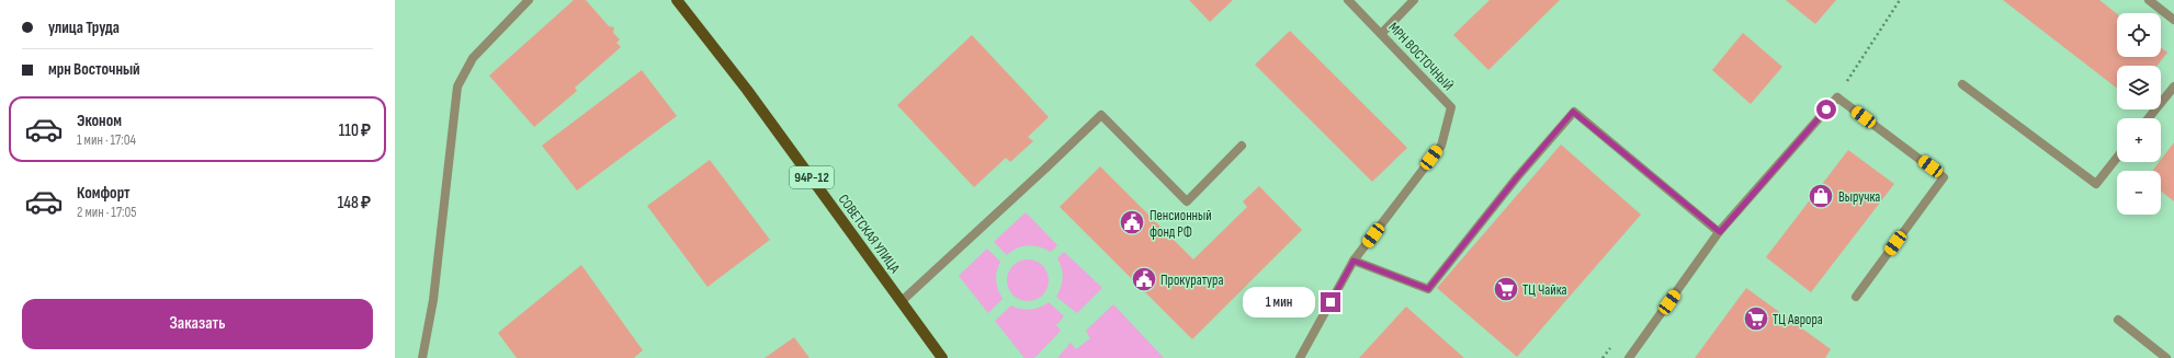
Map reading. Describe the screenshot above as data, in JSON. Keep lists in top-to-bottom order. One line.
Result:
{"streets":{"main road":["94Р-12","СОВЕТСКАЯ УЛИЦА"],"street":["МРН ВОСТОЧНЫЙ"]},"places":{"shop":["Выручка"],"public building":["Пенсионный фонд РФ","Прокуратура"],"supermarket":["ТЦ Чайка","ТЦ Аврора"]},"page":{"banner":["улица Труда","мрн Восточный"],"map_buttons":["+","−"],"list":[{"name":"Эконом","note":"1 мин · 17:04","value":"110 ₽"},{"name":"Комфорт","note":"2 мин · 17:05","value":"148 ₽"}],"bubble":"1 мин","buttons":"Заказать"}}
